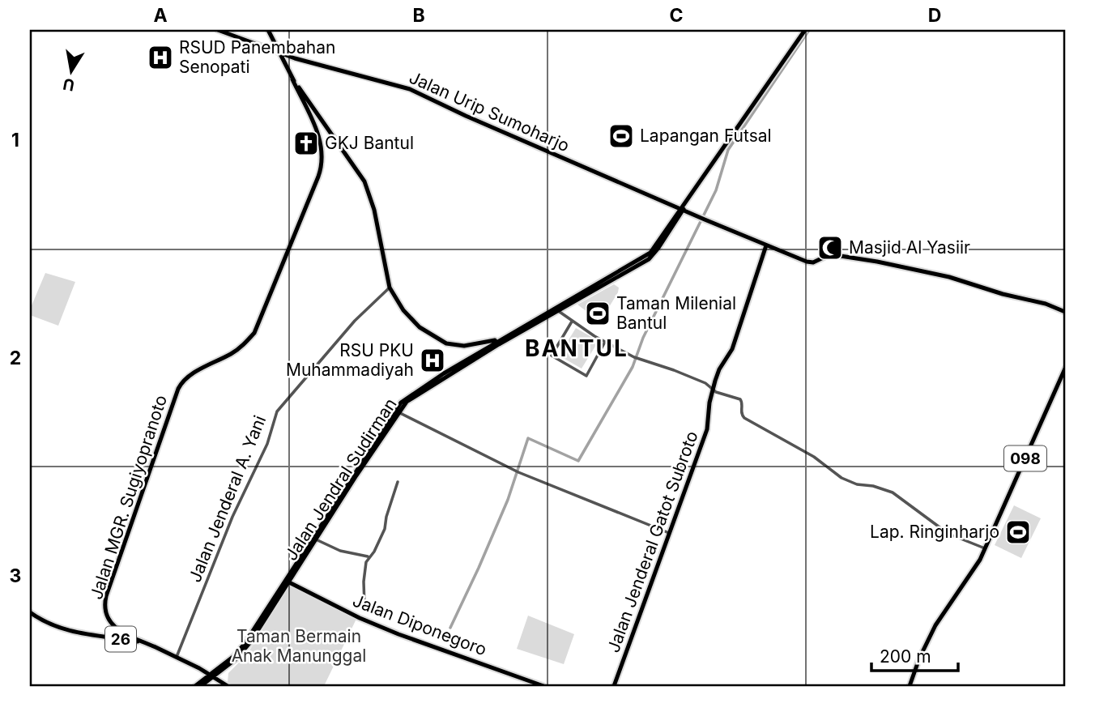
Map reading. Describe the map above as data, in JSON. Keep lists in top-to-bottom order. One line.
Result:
{"streets":{"main road":["Jalan Urip Sumoharjo","098","Jalan Jendral Sudirman","Jalan MGR. Sugiyopranoto","Jalan Jenderal Gatot Subroto","Jalan Diponegoro","26"],"street":["Jalan Jenderal A. Yani"]},"crossings":[["Jalan Urip Sumoharjo","Jalan Jendral Sudirman"],["Jalan Urip Sumoharjo","Jalan Jenderal Gatot Subroto"],["Jalan Jendral Sudirman","Jalan Diponegoro"],["Jalan Jendral Sudirman","26"],["Jalan MGR. Sugiyopranoto","26"],["Jalan Jenderal A. Yani","26"]],"districts":["BANTUL"],"parks":["Taman Bermain Anak Manunggal"],"places":{"hospital":["RSUD Panembahan Senopati","RSU PKU Muhammadiyah"],"sports":["Lapangan Futsal","Taman Milenial Bantul","Lap. Ringinharjo"],"church":["GKJ Bantul"],"mosque":["Masjid Al Yasiir"]},"scale_bar":"200 m","north":"bottom","grid":{"columns":["A","B","C","D"],"rows":["1","2","3"]}}
